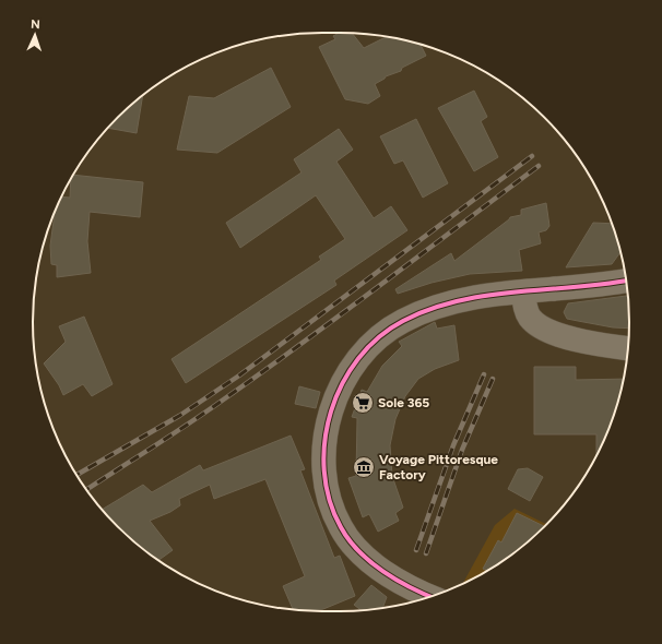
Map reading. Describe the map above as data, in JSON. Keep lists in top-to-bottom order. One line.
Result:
{"places":{"supermarket":["Sole 365"],"museum":["Voyage Pittoresque Factory"]},"north":"top"}
